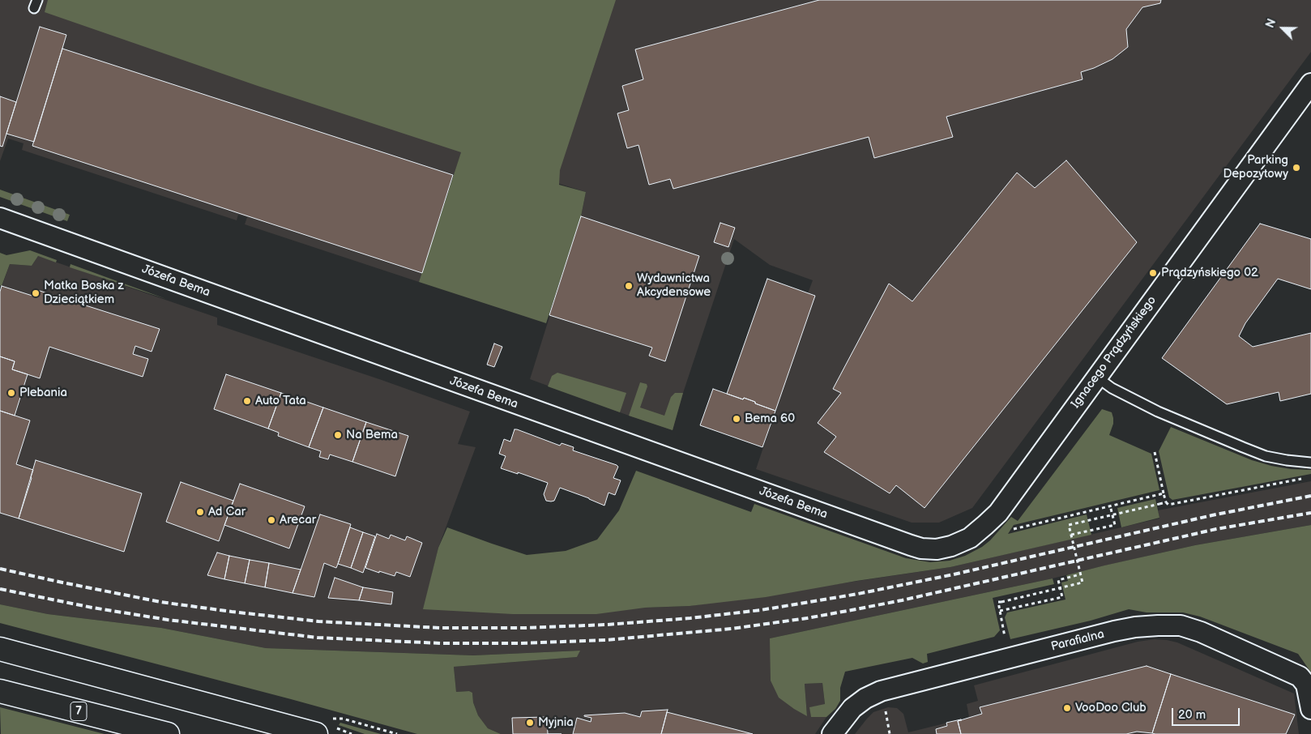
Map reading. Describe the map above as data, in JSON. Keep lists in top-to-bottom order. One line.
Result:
{"streets":{"main road":["7"],"street":["Józefa Bema","Ignacego Prądzyńskiego","Parafialna"]},"crossings":[["Józefa Bema","Ignacego Prądzyńskiego"]],"places":["Parking Depozytowy","Prądzyńskiego 02","Wydawnictwa Akcydensowe","Matka Boska z Dzieciątkiem","Plebania","Auto Tata","Bema 60","Na Bema","Ad Car","Arecar","VooDoo Club","Myjnia"],"scale_bar":"20 m","north":"top left"}
